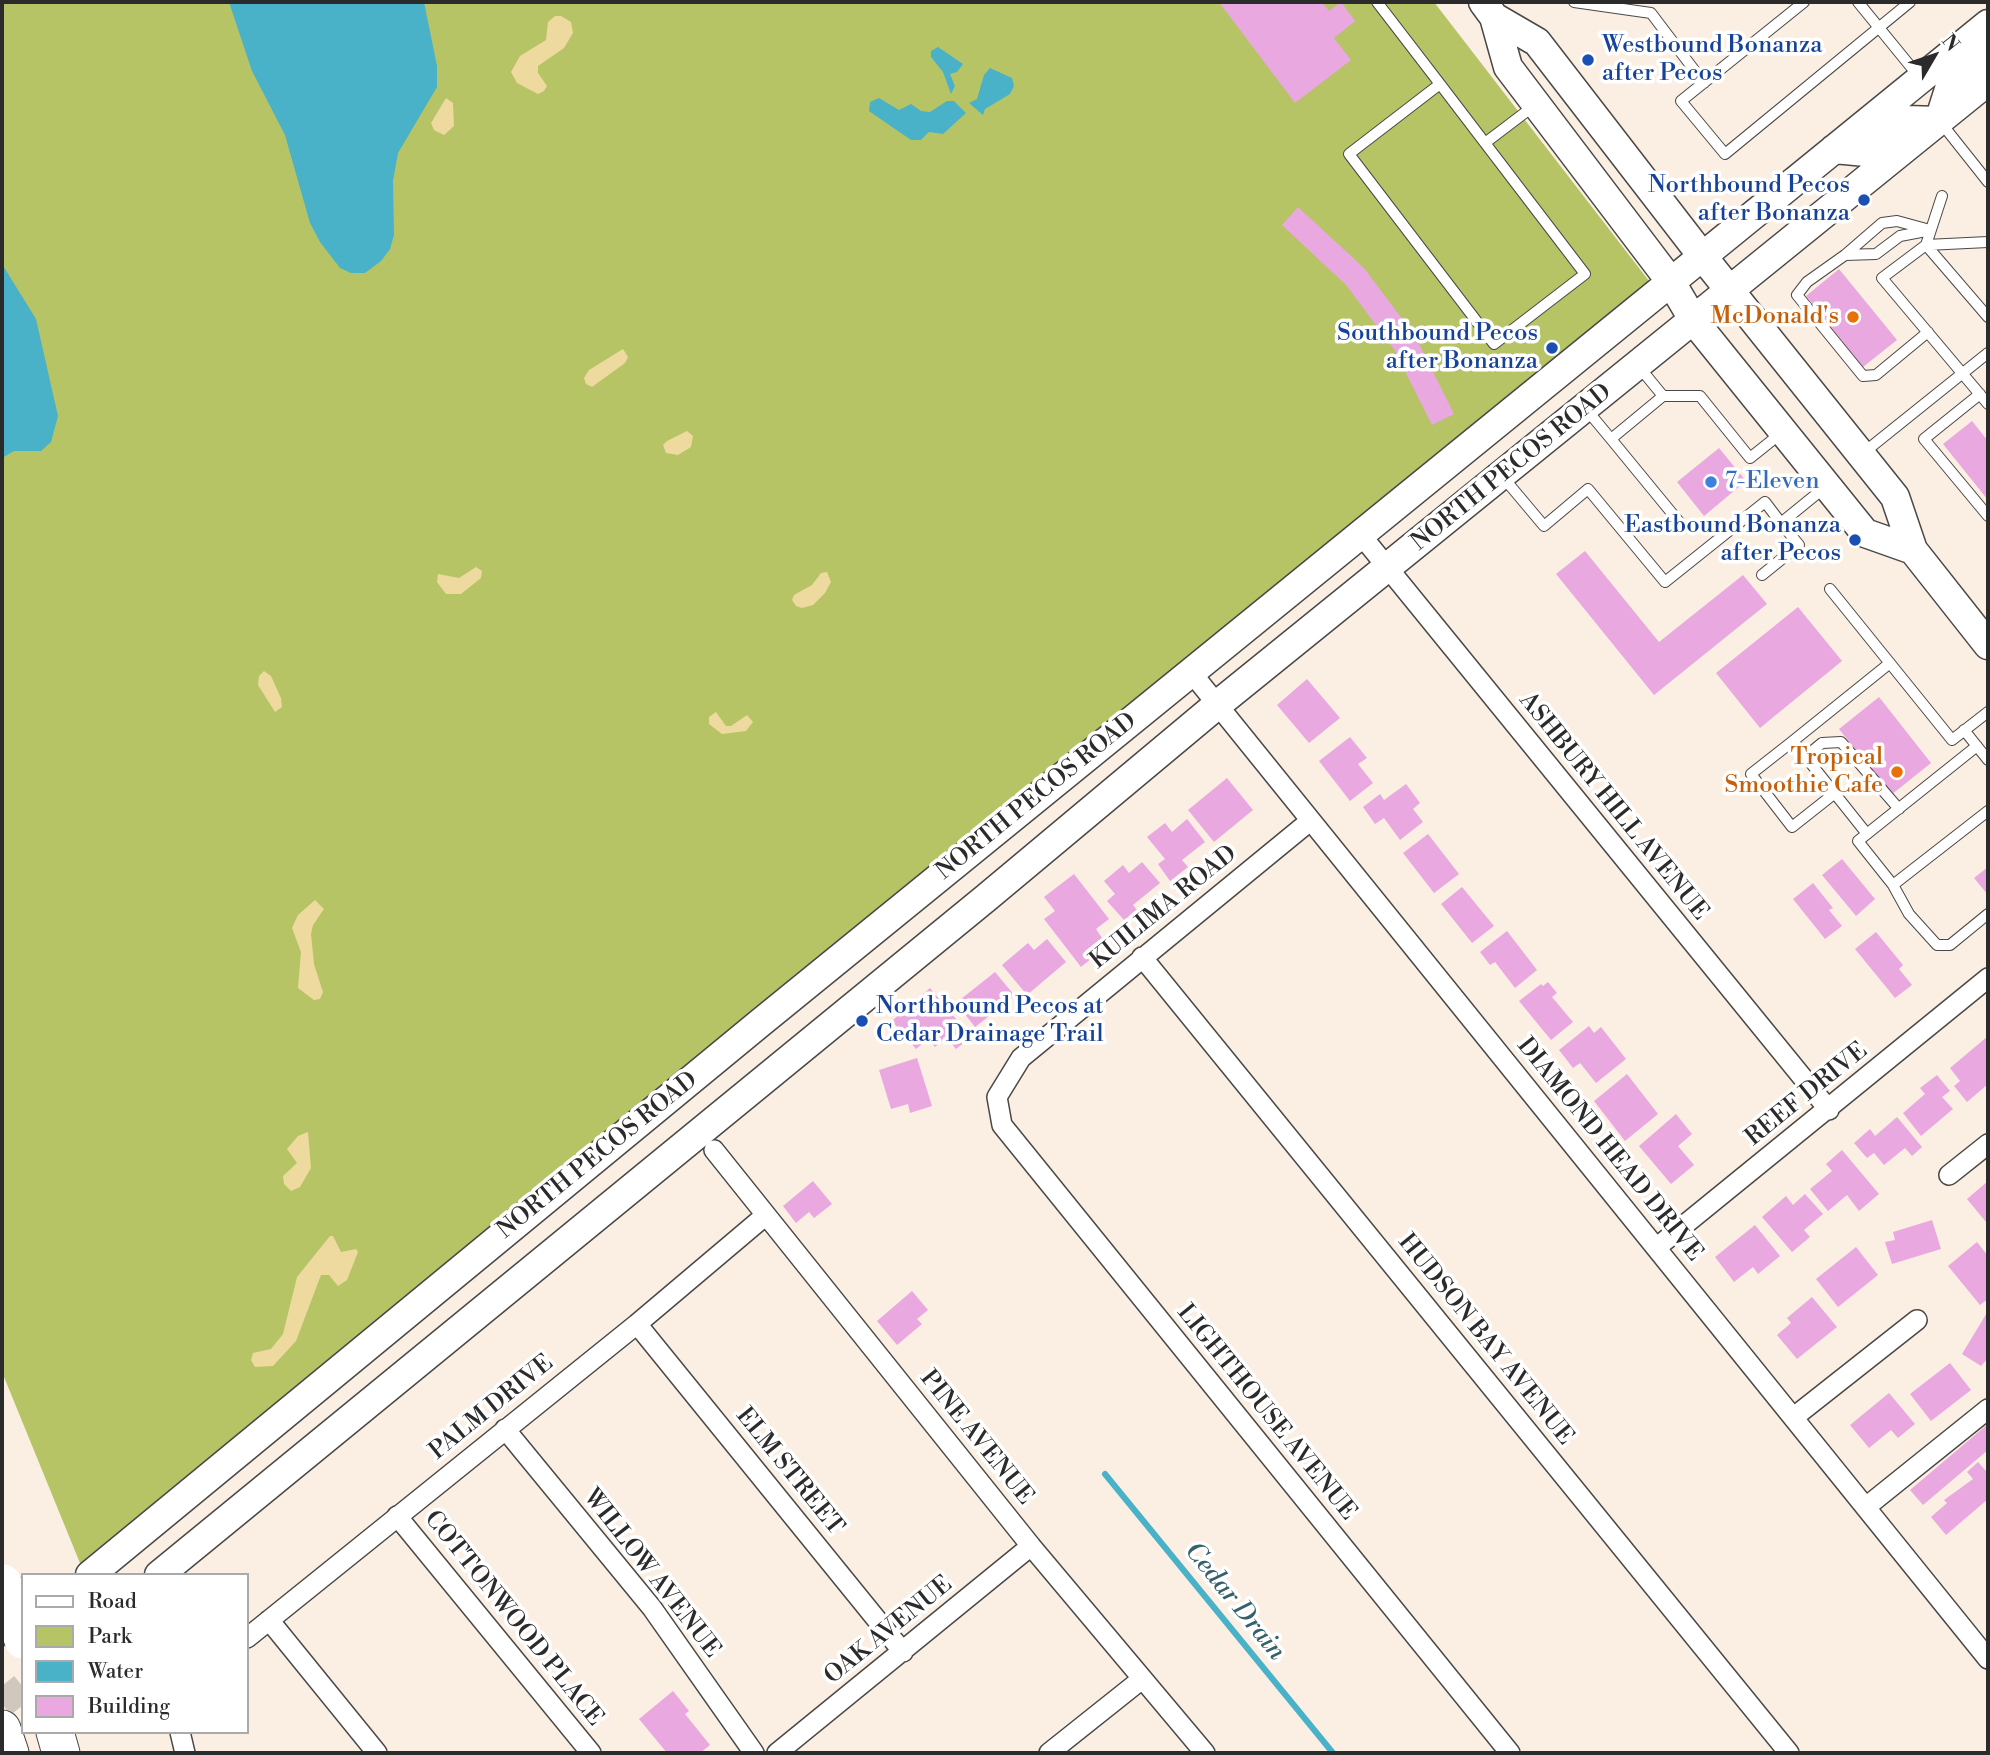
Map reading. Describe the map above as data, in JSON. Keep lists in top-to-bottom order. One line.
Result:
{"streets":{"main road":["NORTH PECOS ROAD"],"street":["ASHBURY HILL AVENUE","KUILIMA ROAD","REEF DRIVE","DIAMOND HEAD DRIVE","HUDSON BAY AVENUE","PALM DRIVE","LIGHTHOUSE AVENUE","PINE AVENUE","ELM STREET","WILLOW AVENUE","COTTONWOOD PLACE","OAK AVENUE"]},"crossings":[["NORTH PECOS ROAD","ASHBURY HILL AVENUE"],["NORTH PECOS ROAD","DIAMOND HEAD DRIVE"],["ASHBURY HILL AVENUE","REEF DRIVE"],["KUILIMA ROAD","DIAMOND HEAD DRIVE"],["KUILIMA ROAD","HUDSON BAY AVENUE"],["KUILIMA ROAD","LIGHTHOUSE AVENUE"],["REEF DRIVE","DIAMOND HEAD DRIVE"],["PALM DRIVE","PINE AVENUE"],["PALM DRIVE","ELM STREET"],["PALM DRIVE","WILLOW AVENUE"],["PALM DRIVE","COTTONWOOD PLACE"],["PINE AVENUE","OAK AVENUE"],["ELM STREET","OAK AVENUE"]],"water":["Cedar Drain"],"places":["Westbound Bonanza after Pecos","Northbound Pecos after Bonanza","McDonald's","Southbound Pecos after Bonanza","7-Eleven","Eastbound Bonanza after Pecos","Tropical Smoothie Cafe","Northbound Pecos at Cedar Drainage Trail"],"legend":["Road","Park","Water","Building"],"north":"top right"}
